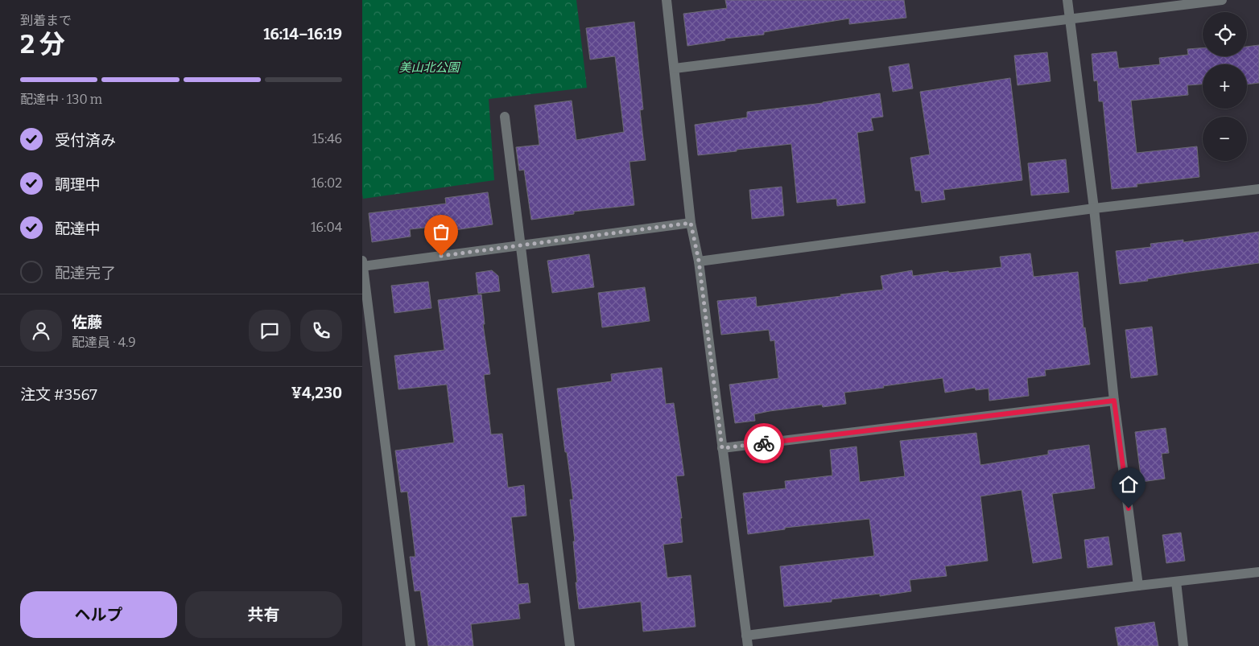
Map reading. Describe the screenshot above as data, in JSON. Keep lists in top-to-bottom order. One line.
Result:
{"parks":["美山北公園"],"page":{"heading":["2 分","到着まで","16:14–16:19"],"panel":["佐藤","配達員 · 4.9","注文 #3567","¥4,230"],"map_buttons":["+","−"],"bar":"配達中 · 130 m","list":[["受付済み","15:46"],["調理中","16:02"],["配達中","16:04"],"配達完了"],"buttons":["ヘルプ","共有"]}}
